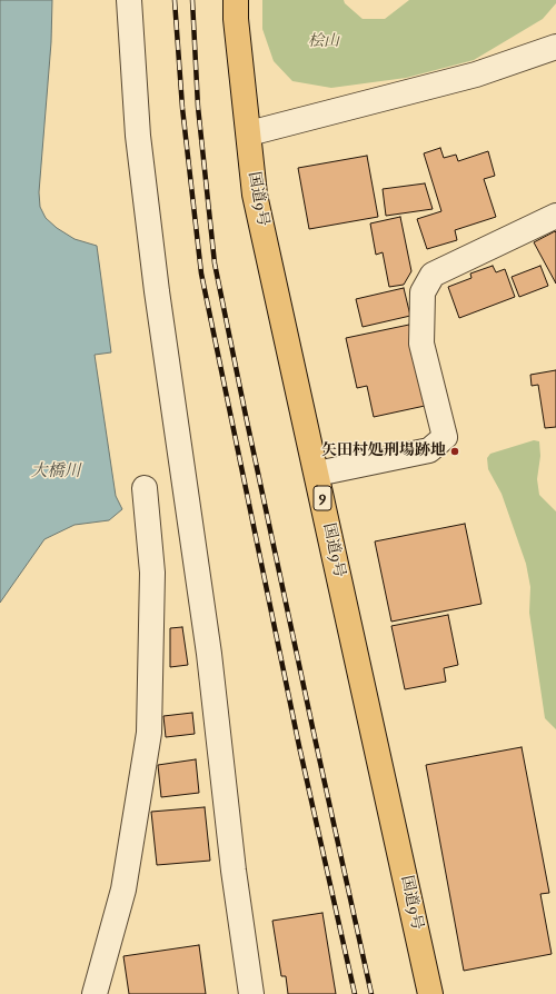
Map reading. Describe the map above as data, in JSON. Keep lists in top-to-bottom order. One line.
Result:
{"streets":{"highway":["国道9号","9"]},"water":["大橋川"],"parks":["桧山"],"places":["矢田村処刑場跡地"]}
